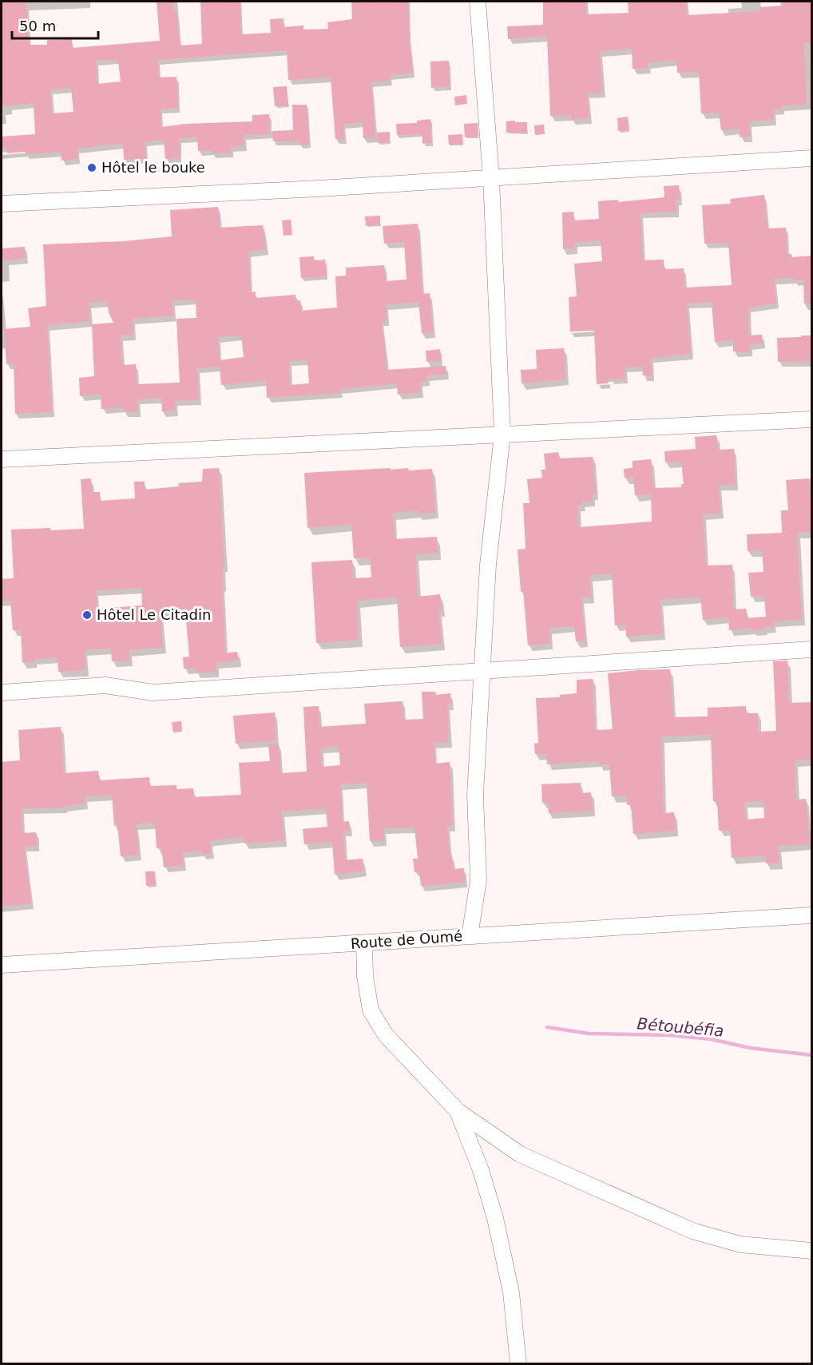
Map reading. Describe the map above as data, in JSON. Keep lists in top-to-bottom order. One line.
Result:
{"streets":{"street":["Route de Oumé"]},"water":["Bétoubéfia"],"places":["Hôtel le bouke","Hôtel Le Citadin"],"scale_bar":"50 m"}
